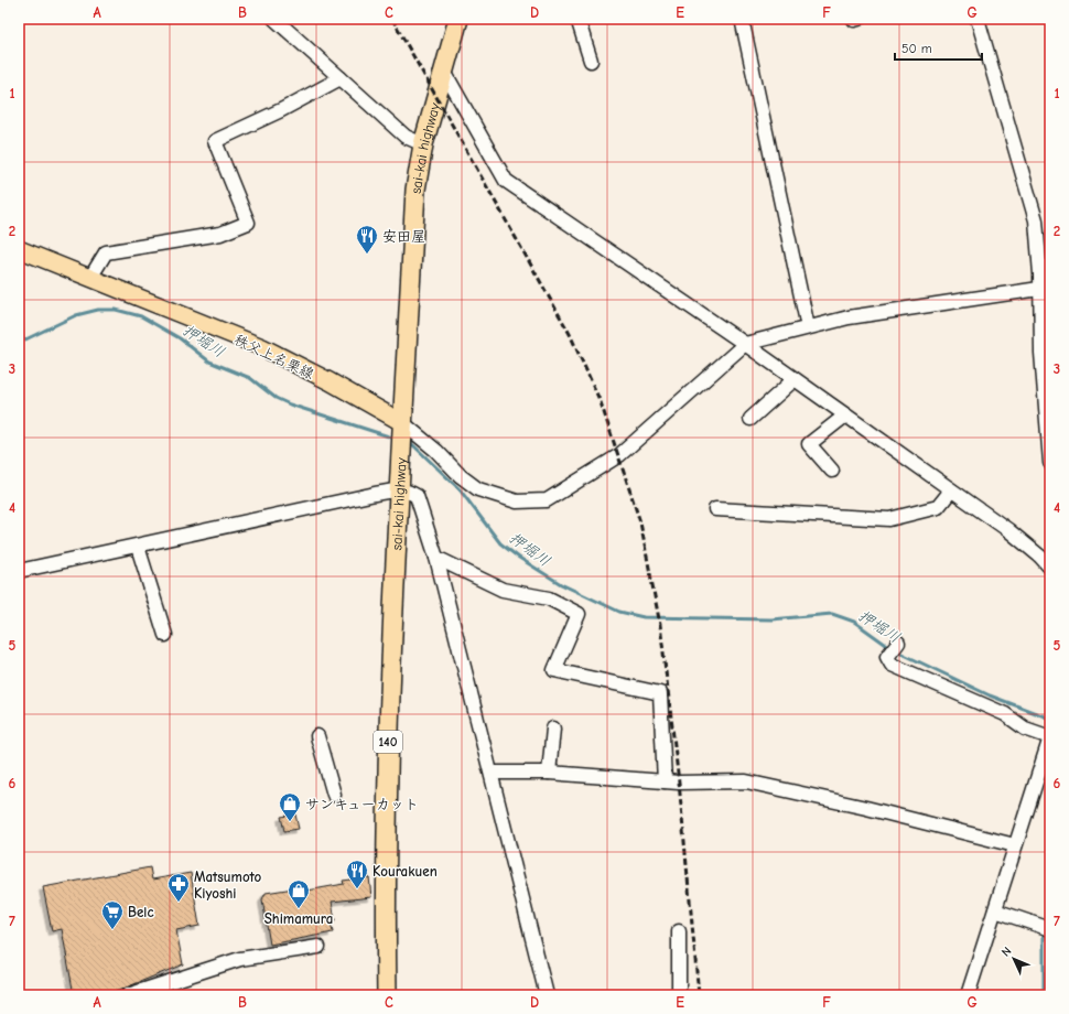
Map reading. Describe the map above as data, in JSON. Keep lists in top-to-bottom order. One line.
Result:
{"streets":{"highway":["sai-kai highway","140"],"main road":["秩父上名栗線"]},"crossings":[["sai-kai highway","秩父上名栗線"]],"water":["押堀川"],"places":{"restaurant":["安田屋","Kourakuen"],"shop":["サンキューカット","Shimamura"],"pharmacy":["Matsumoto Kiyoshi"],"supermarket":["Belc"]},"scale_bar":"50 m","north":"top left","grid":{"columns":["A","B","C","D","E","F","G"],"rows":["1","2","3","4","5","6","7"]}}
